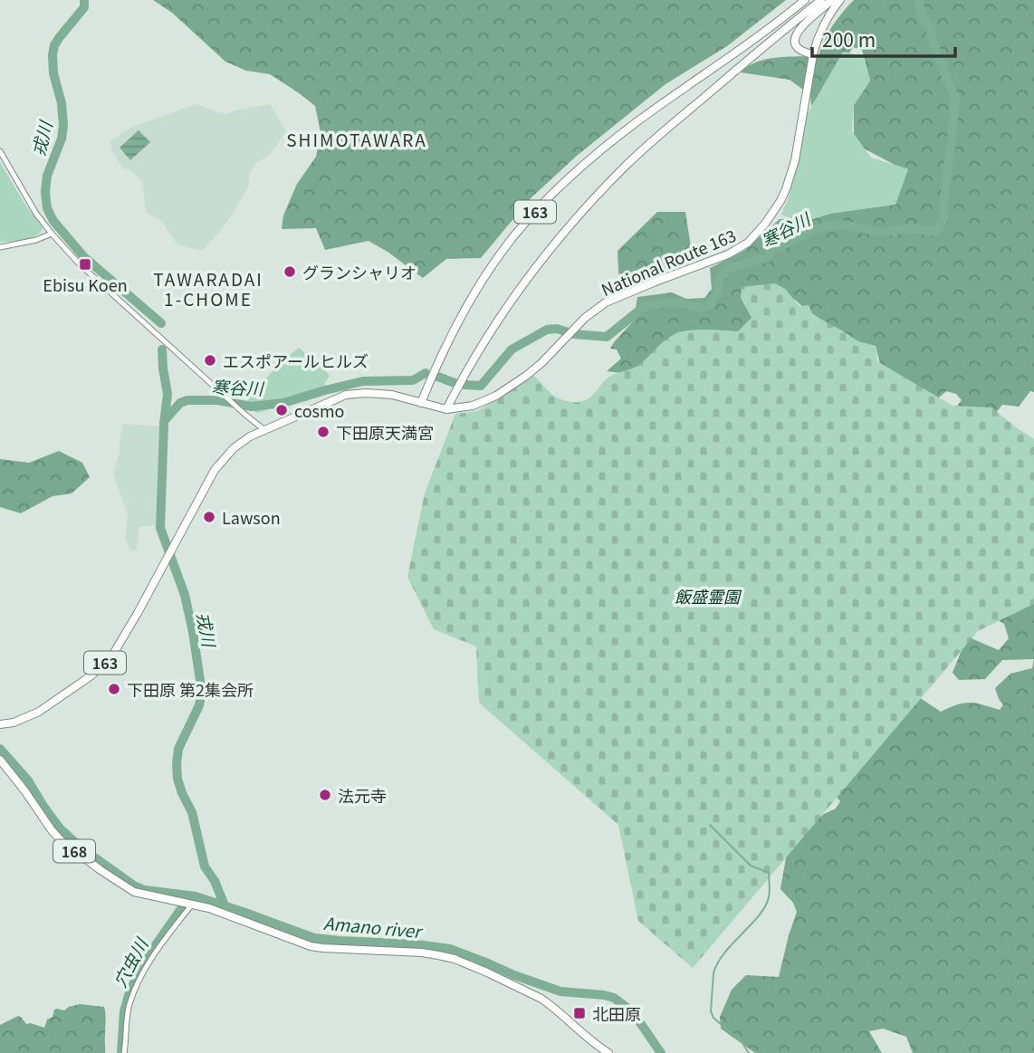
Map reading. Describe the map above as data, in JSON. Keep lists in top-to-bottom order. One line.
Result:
{"streets":{"highway":["163","National Route 163","168"]},"crossings":[["163","National Route 163"]],"districts":["SHIMOTAWARA","TAWARADAI 1-CHOME"],"water":["戎川","寒谷川","Amano river","穴虫川"],"parks":["飯盛霊園"],"places":{"transit":["Ebisu Koen","北田原"],"other":["グランシャリオ","エスポアールヒルズ","cosmo","下田原天満宮","Lawson","下田原 第2集会所","法元寺"]},"scale_bar":"200 m"}
